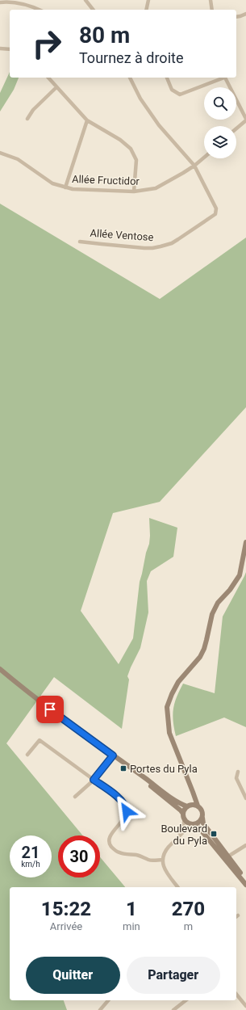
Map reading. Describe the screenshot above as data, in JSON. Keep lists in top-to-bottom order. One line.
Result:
{"streets":{"street":["Allée Fructidor","Allée Ventose"]},"crossings":[["Allée Fructidor","Allée Ventose"]],"places":{"transit":["Portes du Pyla","Boulevard du Pyla"]},"page":{"turn":["80 m","Tournez à droite"],"speed":"21 km/h","limit":"30","eta":["15:22","Arrivée","1","min","270","m"],"buttons":["Quitter","Partager"]}}
